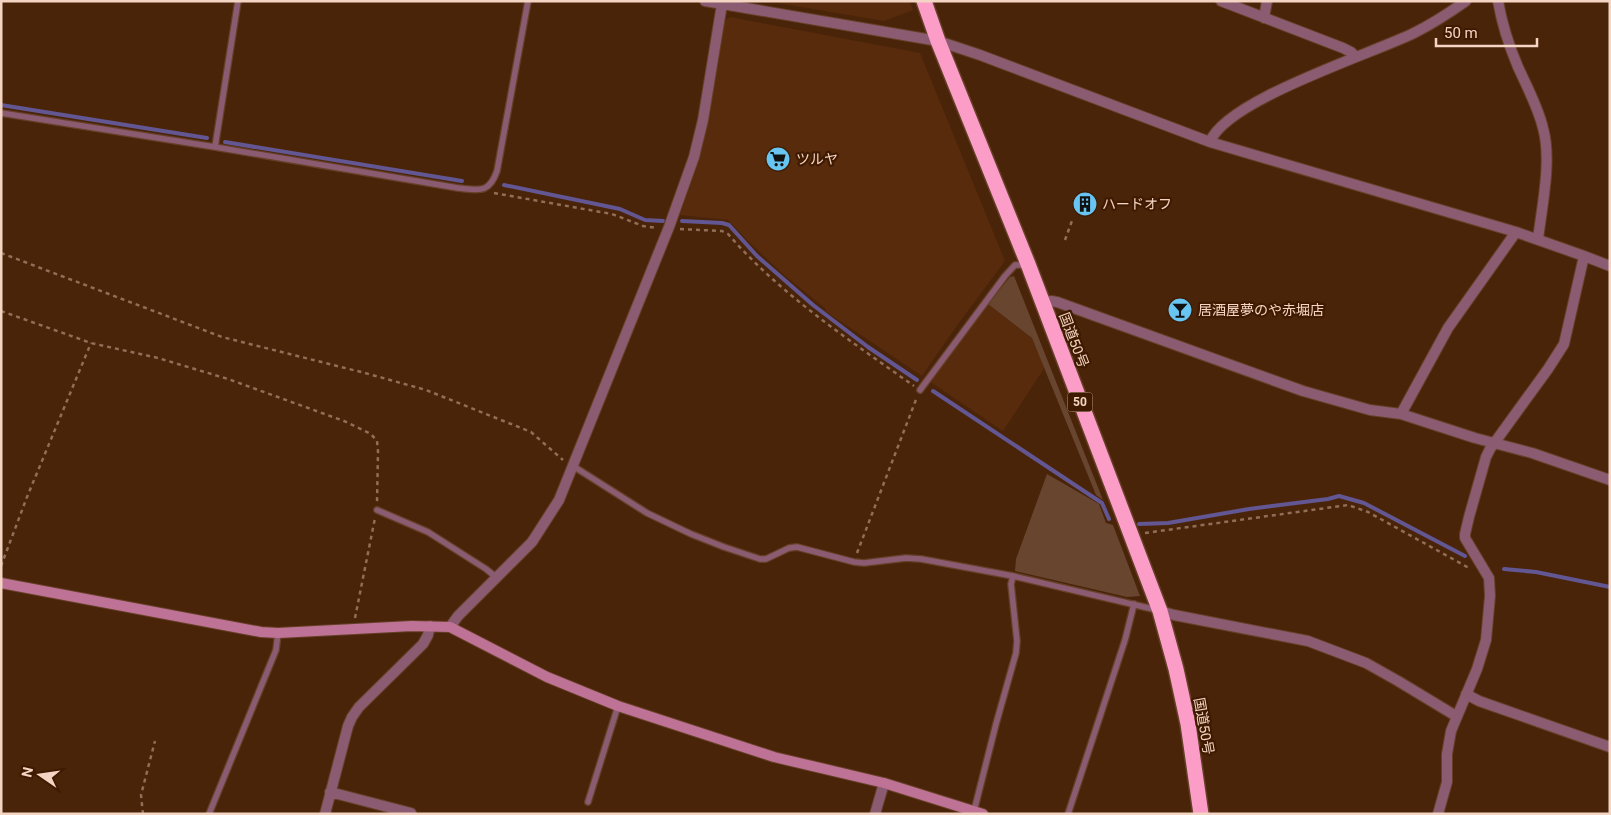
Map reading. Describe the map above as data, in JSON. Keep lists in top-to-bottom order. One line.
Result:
{"streets":{"highway":["国道50号","50"]},"places":{"supermarket":["ツルヤ"],"building":["ハードオフ"],"bar":["居酒屋夢のや赤堀店"]},"scale_bar":"50 m","north":"left"}
